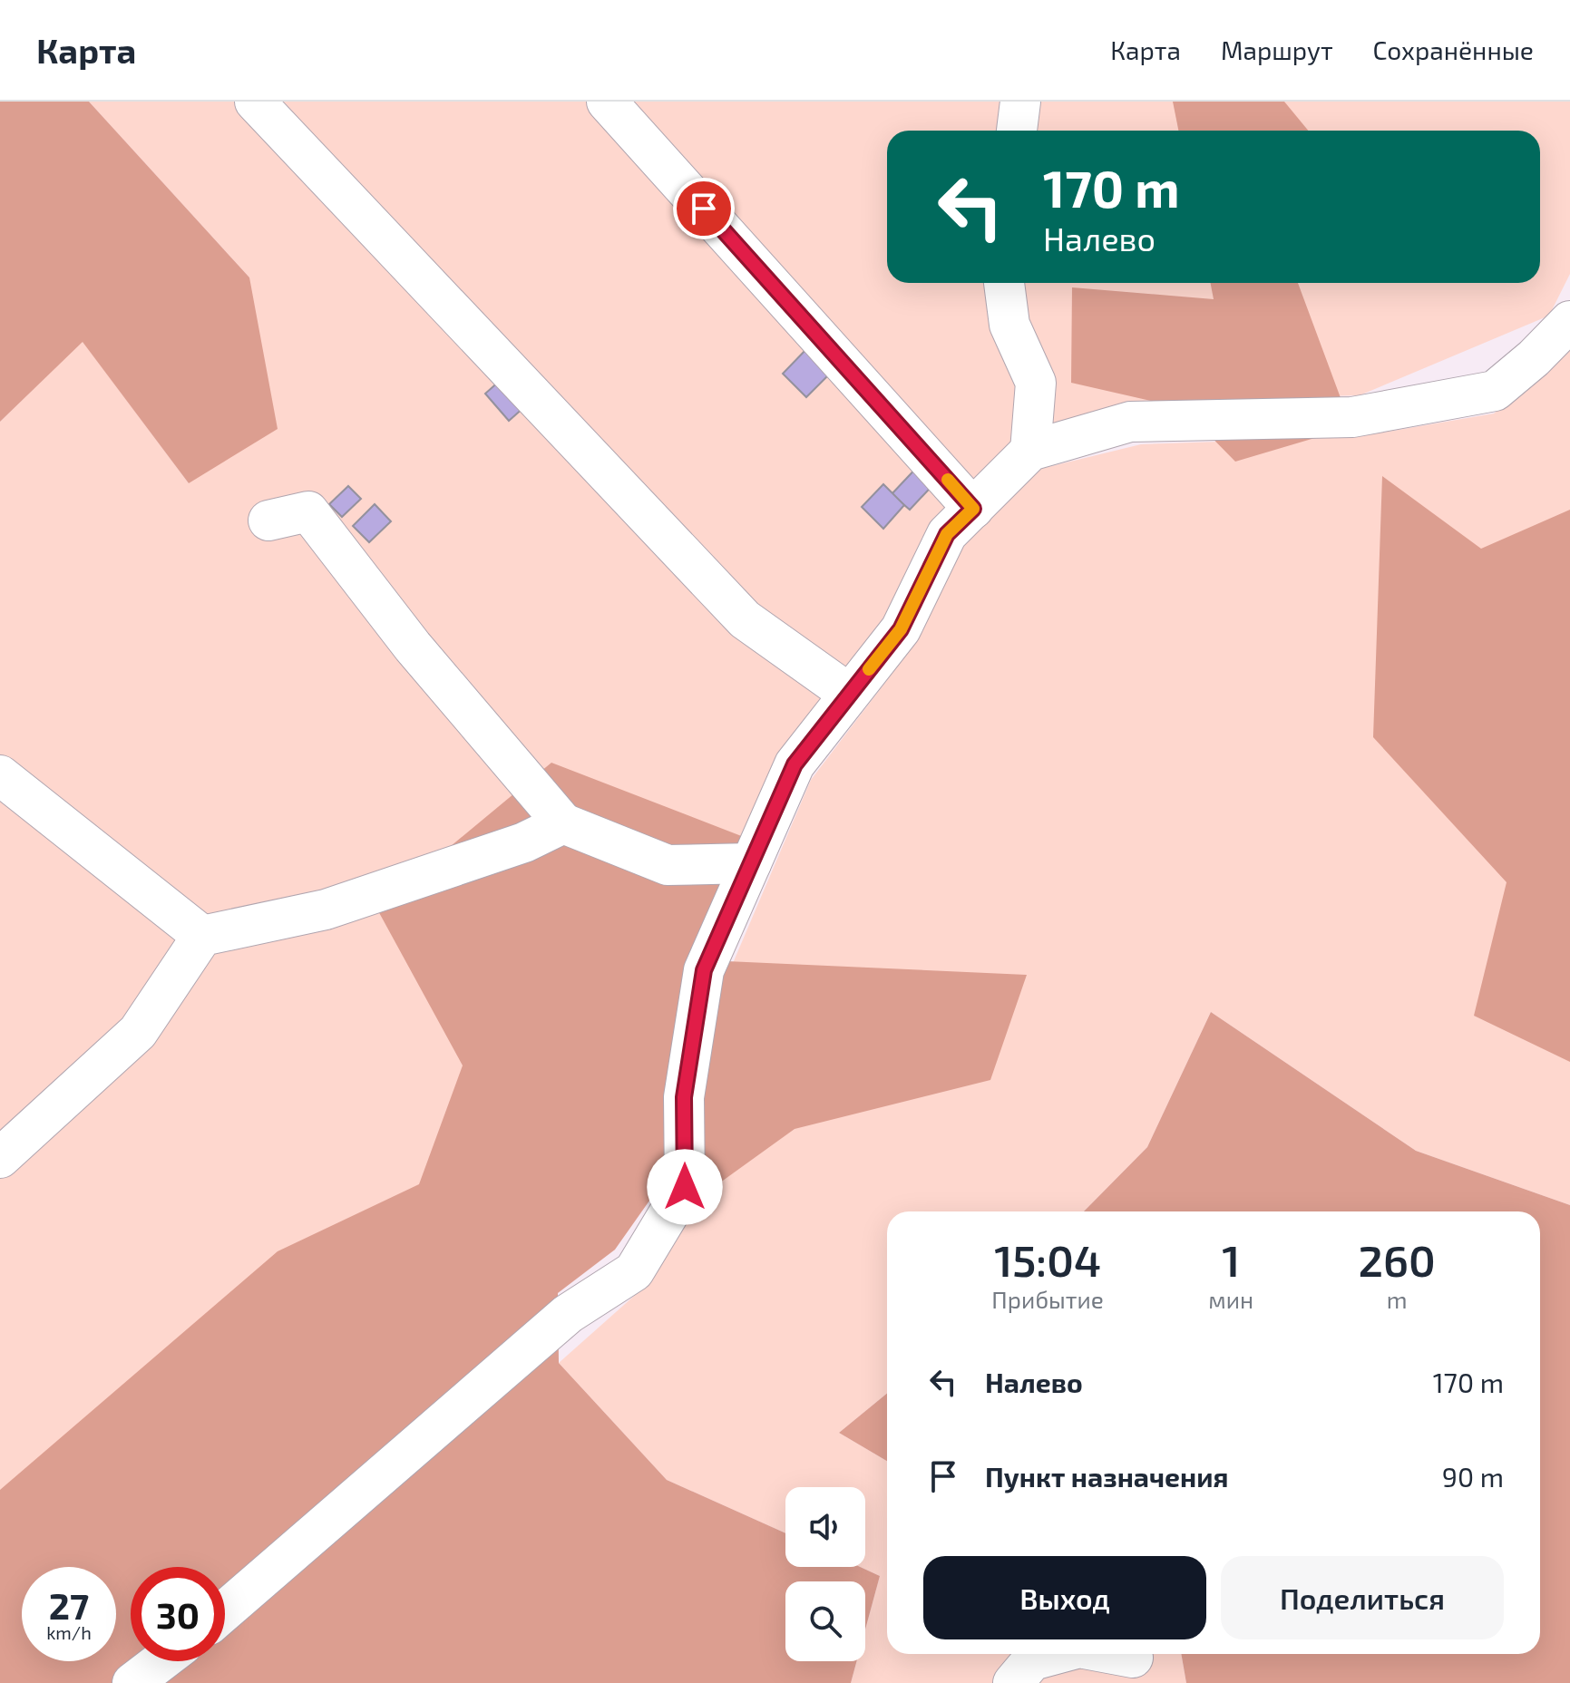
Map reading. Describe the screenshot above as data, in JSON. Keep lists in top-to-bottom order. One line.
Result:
{"page":{"header":"Карта","nav":["Карта","Маршрут","Сохранённые"],"turn":["170 m","Налево"],"eta":["15:04","Прибытие","1","мин","260","m"],"list":[{"name":"Налево","value":"170 m"},{"name":"Пункт назначения","value":"90 m"}],"buttons":["Выход","Поделиться"],"speed":"27 km/h","limit":"30"}}
